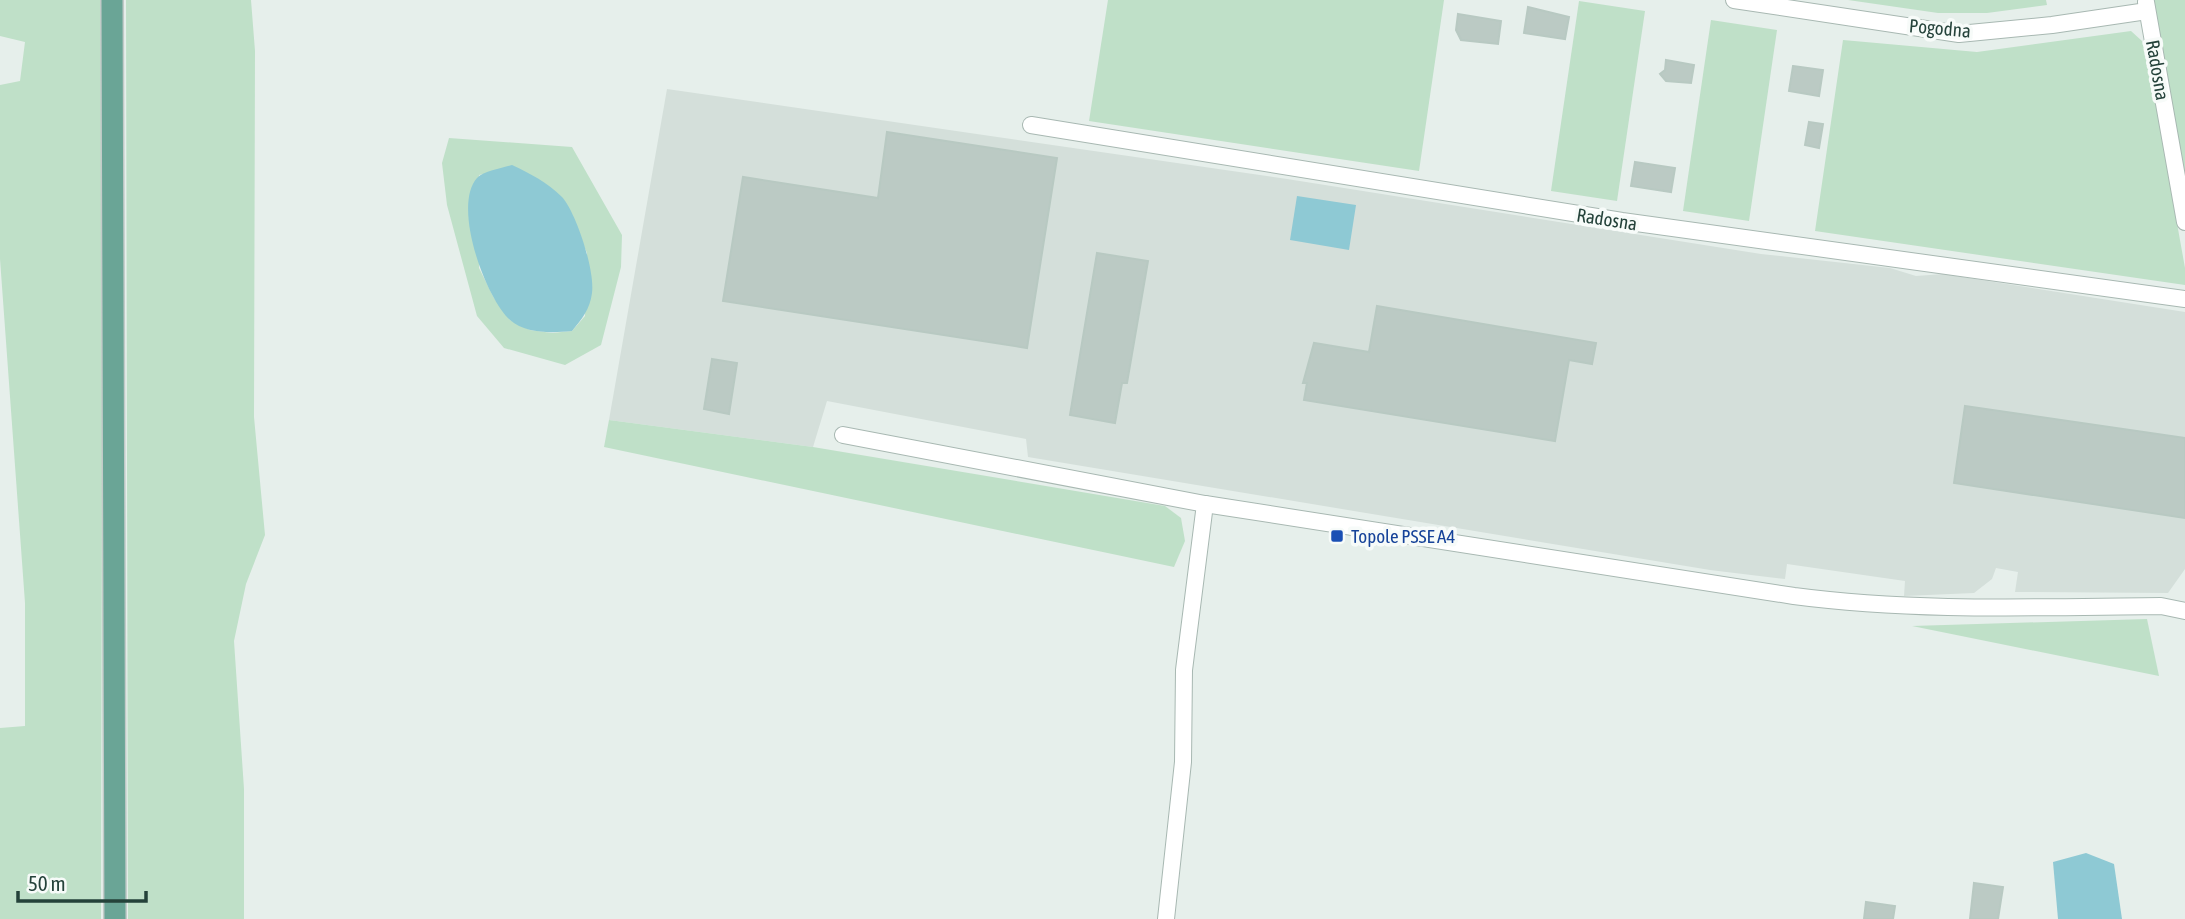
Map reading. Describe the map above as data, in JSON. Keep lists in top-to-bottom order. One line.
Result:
{"streets":{"street":["Pogodna","Radosna"]},"crossings":[["Pogodna","Radosna"]],"places":{"transit":["Topole PSSE A4"]},"scale_bar":"50 m"}
